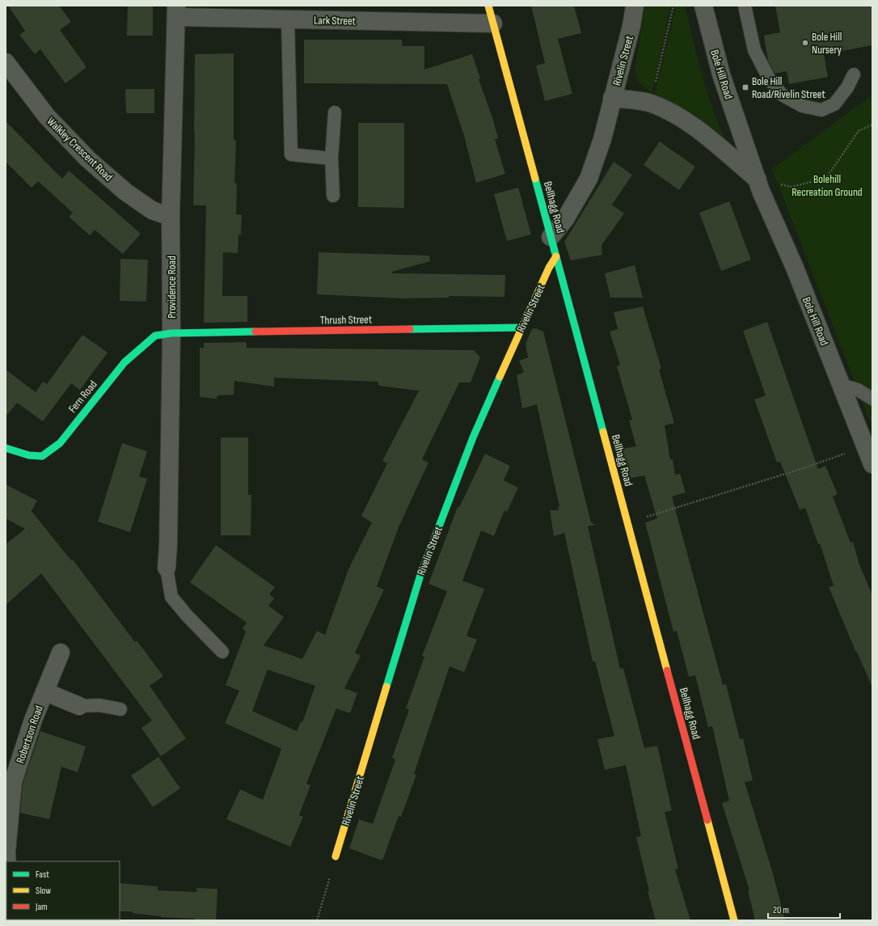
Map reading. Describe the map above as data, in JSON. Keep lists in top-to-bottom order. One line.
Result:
{"streets":{"street":["Lark Street","Rivelin Street","Bole Hill Road","Walkley Crescent Road","Bellhagg Road","Providence Road","Thrush Street","Fern Road","Robertson Road"]},"crossings":[["Lark Street","Bellhagg Road"],["Lark Street","Providence Road"],["Rivelin Street","Bole Hill Road"],["Rivelin Street","Bellhagg Road"],["Rivelin Street","Thrush Street"],["Walkley Crescent Road","Providence Road"],["Providence Road","Thrush Street"],["Providence Road","Fern Road"],["Thrush Street","Fern Road"]],"parks":["Bolehill Recreation Ground"],"places":{"other":["Bole Hill Nursery"],"transit":["Bole Hill Road/Rivelin Street"]},"legend":["Fast","Slow","Jam"],"scale_bar":"20 m"}
